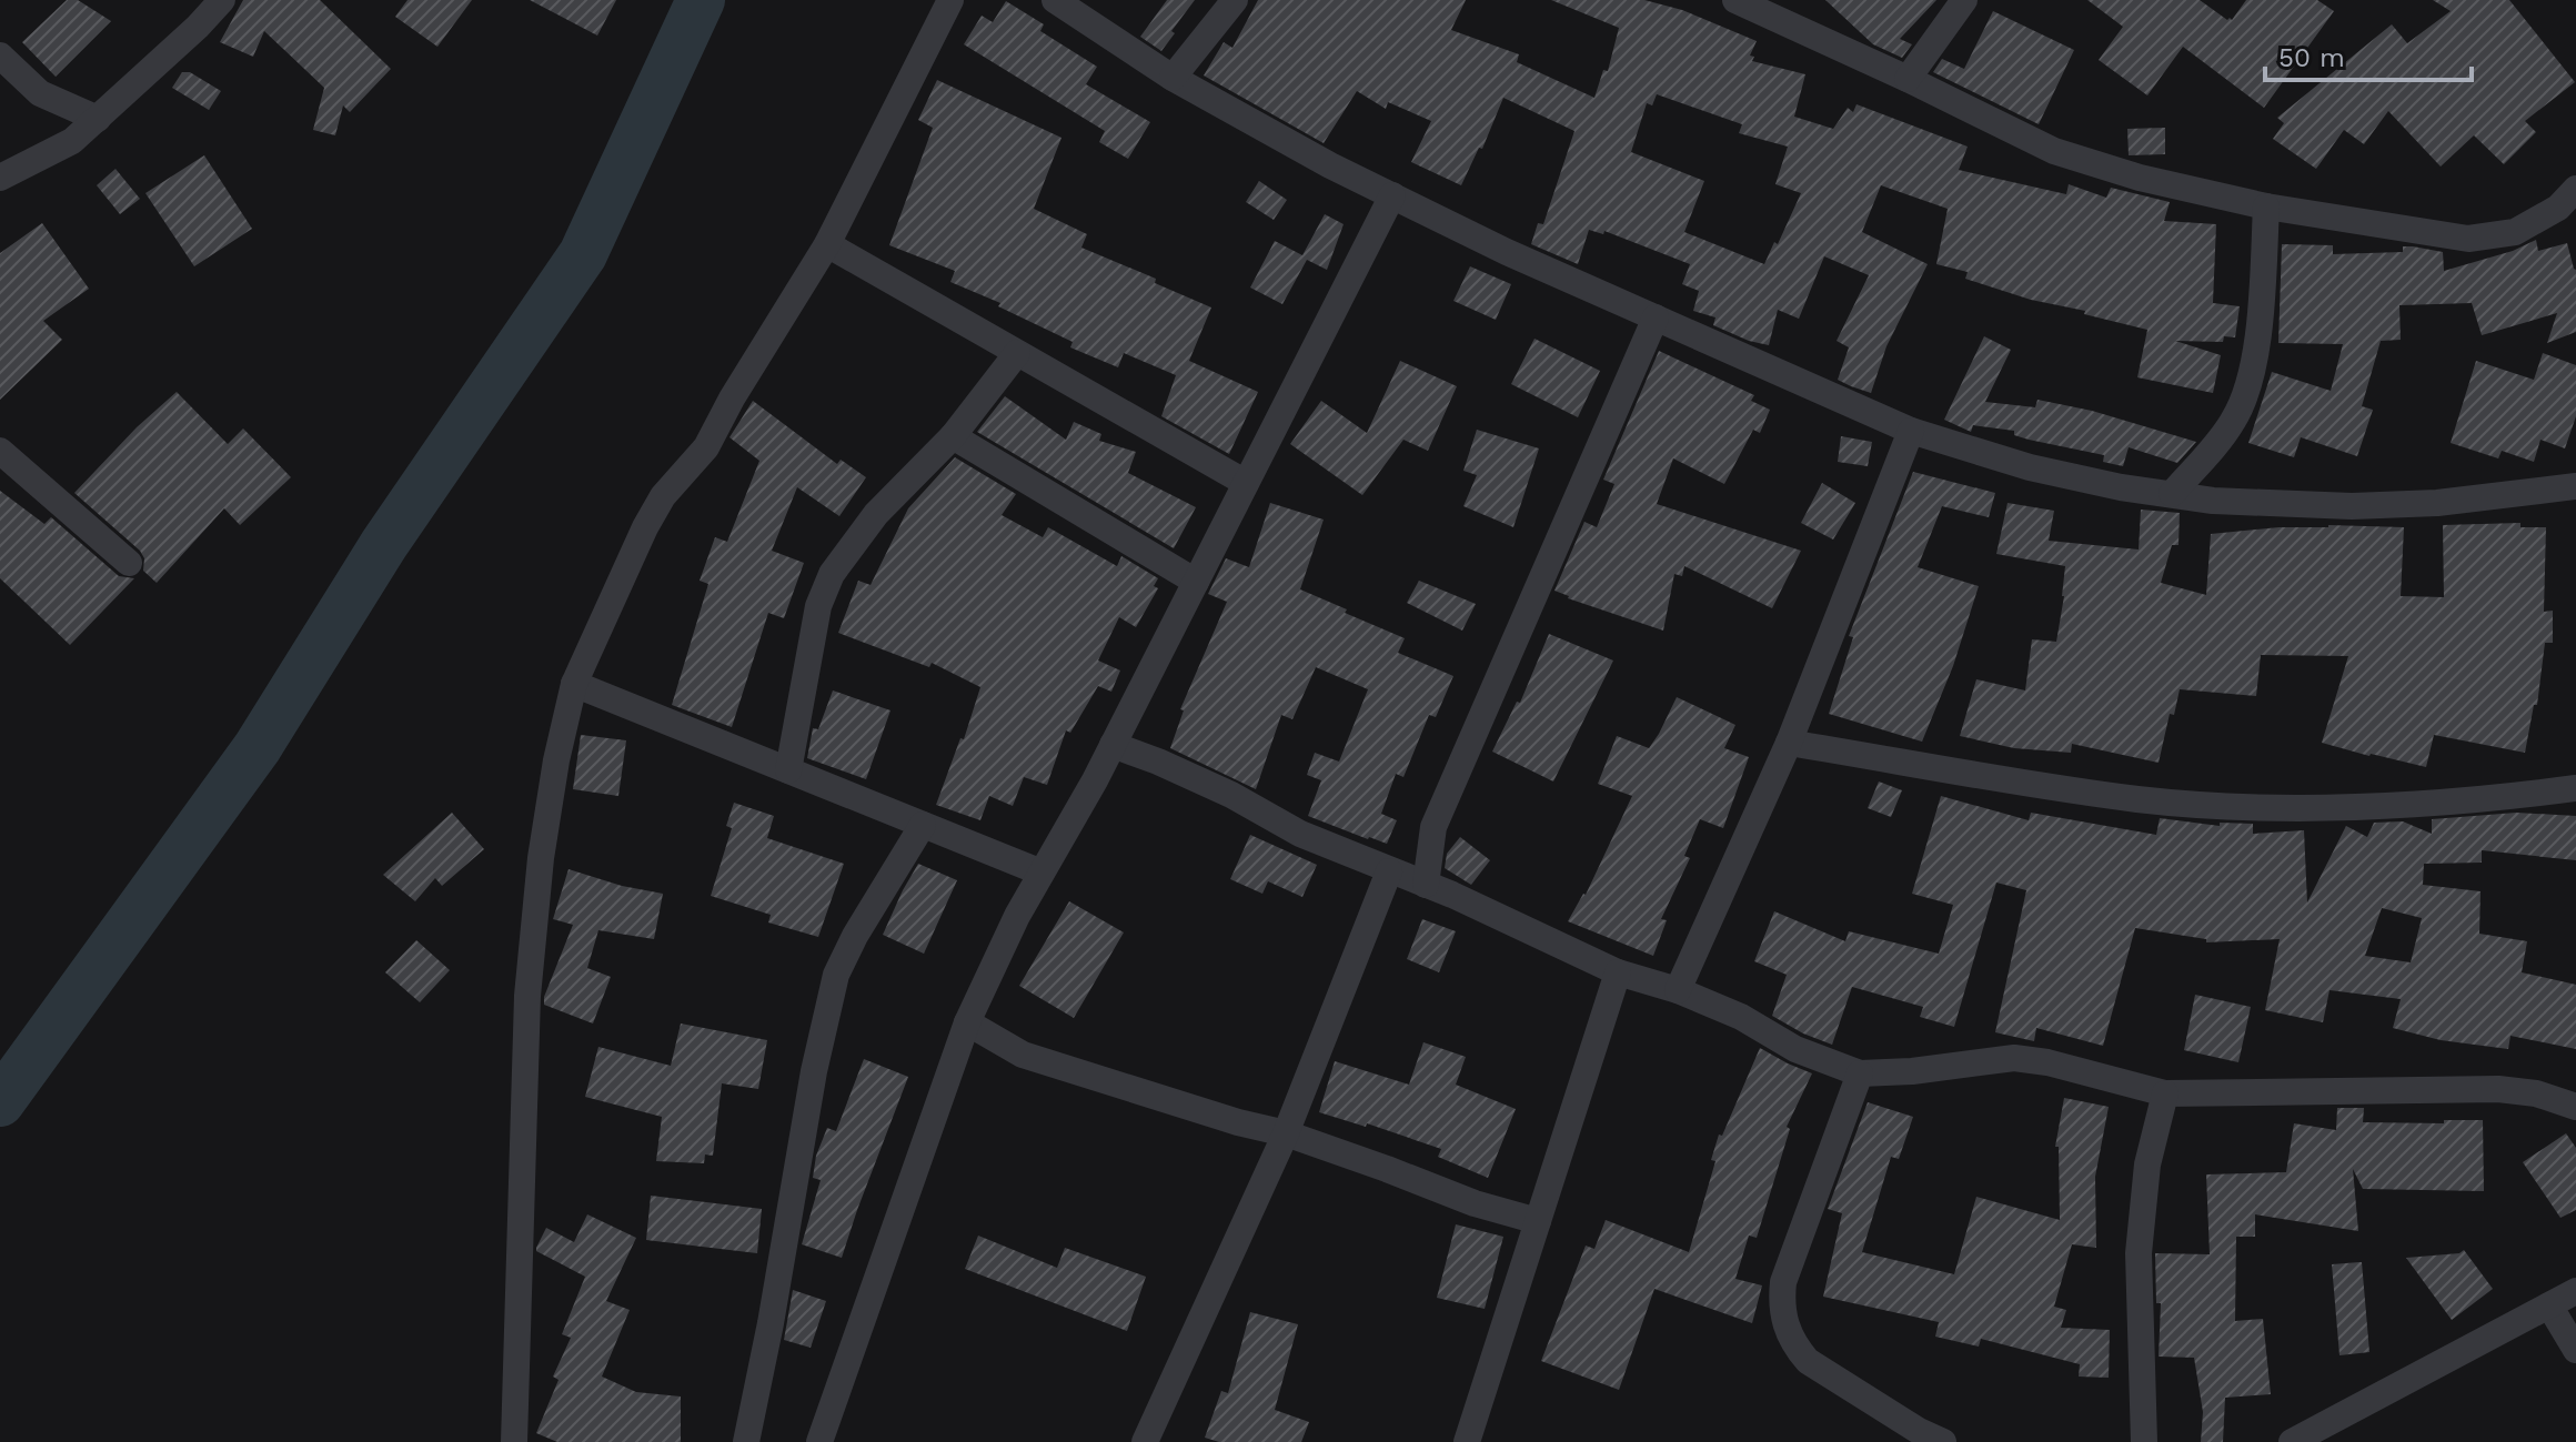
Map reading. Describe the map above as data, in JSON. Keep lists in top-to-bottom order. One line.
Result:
{"scale_bar":"50 m"}
